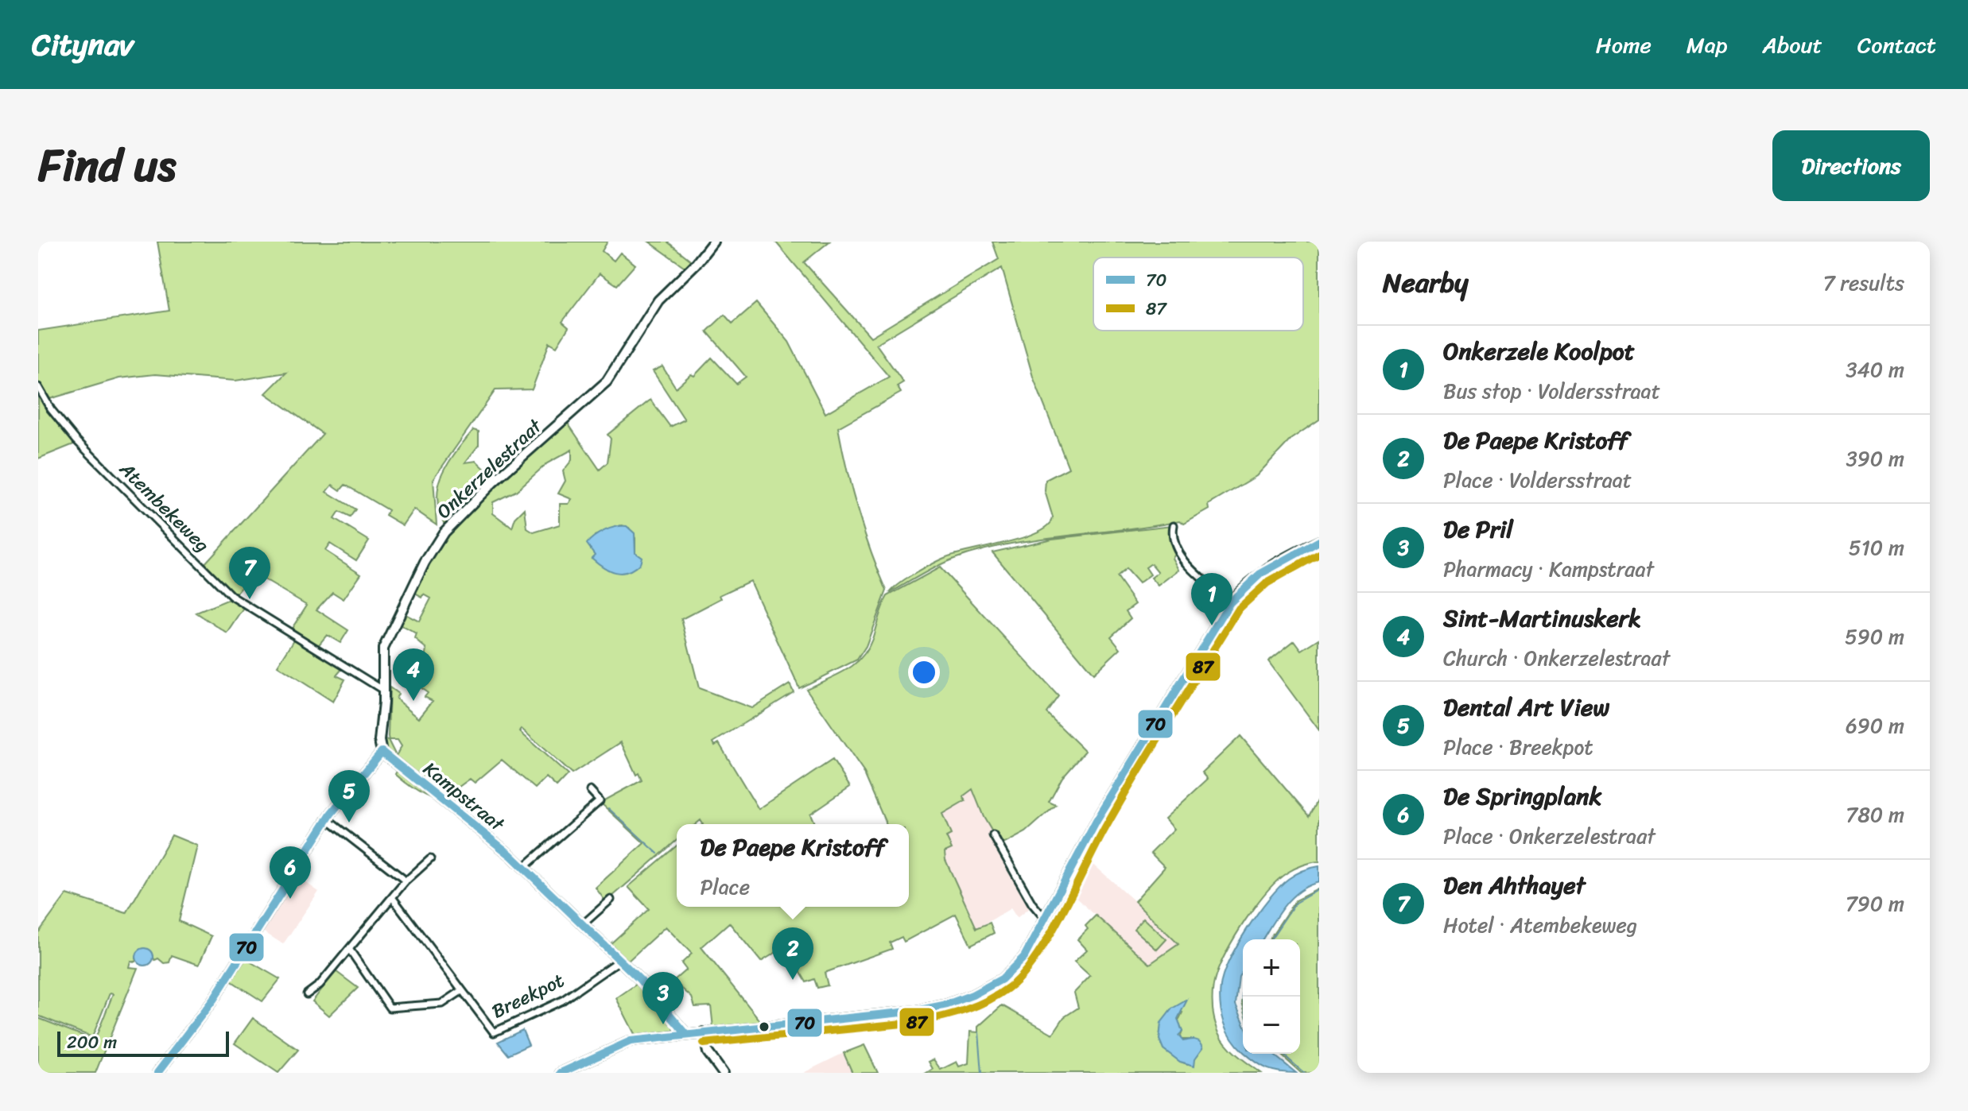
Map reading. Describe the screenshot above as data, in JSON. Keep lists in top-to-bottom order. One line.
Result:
{"streets":{"street":["Onkerzelestraat","Atembekeweg","Kampstraat","Breekpot"]},"crossings":[["Onkerzelestraat","Atembekeweg"],["Onkerzelestraat","Kampstraat"],["Kampstraat","Breekpot"]],"lines":["transit line 70","transit line 87"],"legend":["70","87"],"scale_bar":"200 m","page":{"header":"Citynav","nav":["Home","Map","About","Contact"],"title":"Find us","buttons":"Directions","heading":["Nearby","7 results"],"list":[{"mark":"1","name":"Onkerzele Koolpot","note":"Bus stop · Voldersstraat","value":"340 m"},{"mark":"2","name":"De Paepe Kristoff","note":"Place · Voldersstraat","value":"390 m"},{"mark":"3","name":"De Pril","note":"Pharmacy · Kampstraat","value":"510 m"},{"mark":"4","name":"Sint-Martinuskerk","note":"Church · Onkerzelestraat","value":"590 m"},{"mark":"5","name":"Dental Art View","note":"Place · Breekpot","value":"690 m"},{"mark":"6","name":"De Springplank","note":"Place · Onkerzelestraat","value":"780 m"},{"mark":"7","name":"Den Ahthayet","note":"Hotel · Atembekeweg","value":"790 m"}],"pins":["7","1","4","5","6","2","3"],"popup":["De Paepe Kristoff","Place"],"map_buttons":["+","−"],"scale":"200 m"}}
